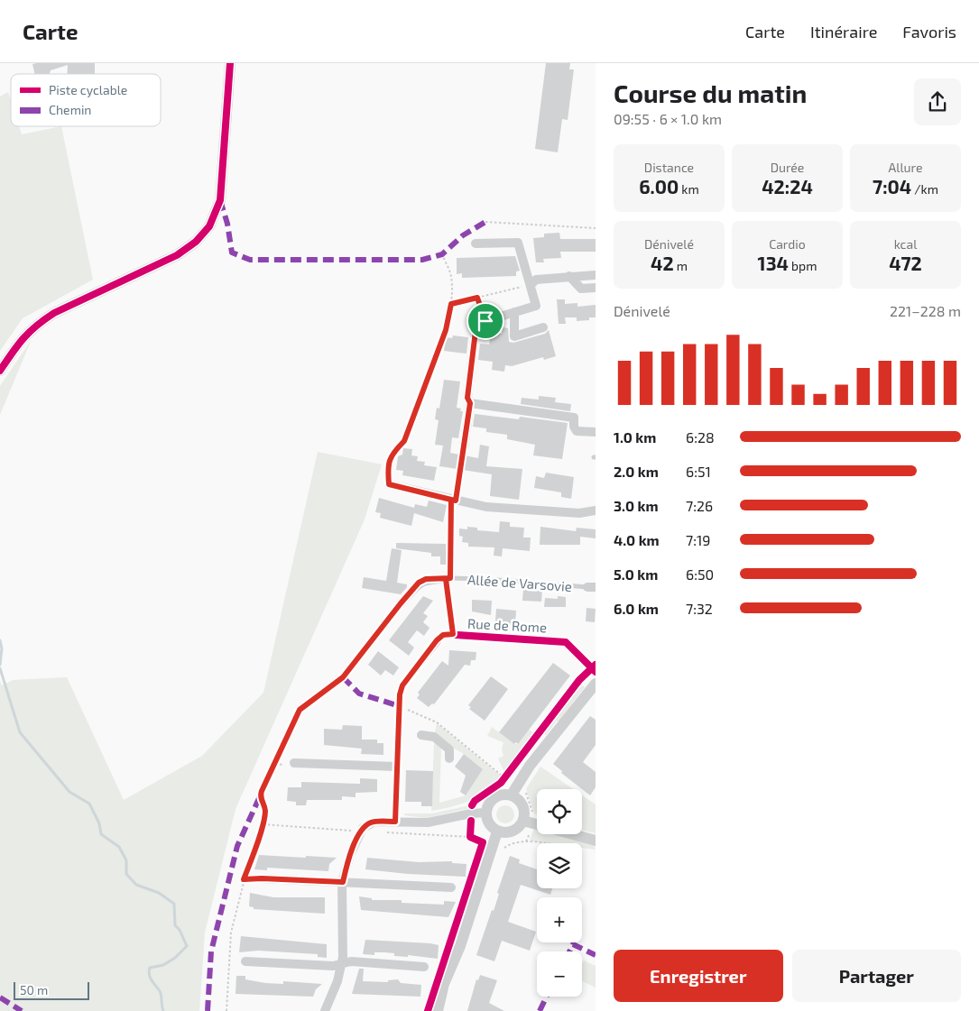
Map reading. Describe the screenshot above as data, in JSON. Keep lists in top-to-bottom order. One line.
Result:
{"streets":{"street":["Allée de Varsovie","Rue de Rome"]},"legend":["Piste cyclable","Chemin"],"scale_bar":"50 m","page":{"header":"Carte","nav":["Carte","Itinéraire","Favoris"],"heading":["Course du matin","09:55 · 6 × 1.0 km"],"stats":[["Distance","6.00 km"],["Durée","42:24"],["Allure","7:04 /km"],["Dénivelé","42 m"],["Cardio","134 bpm"],["kcal","472"]],"chart":["Dénivelé","221–228 m"],"list":[{"name":"1.0 km","note":"6:28"},{"name":"2.0 km","note":"6:51"},{"name":"3.0 km","note":"7:26"},{"name":"4.0 km","note":"7:19"},{"name":"5.0 km","note":"6:50"},{"name":"6.0 km","note":"7:32"}],"map_buttons":["+","−"],"buttons":["Enregistrer","Partager"],"scale":"50 m"}}
